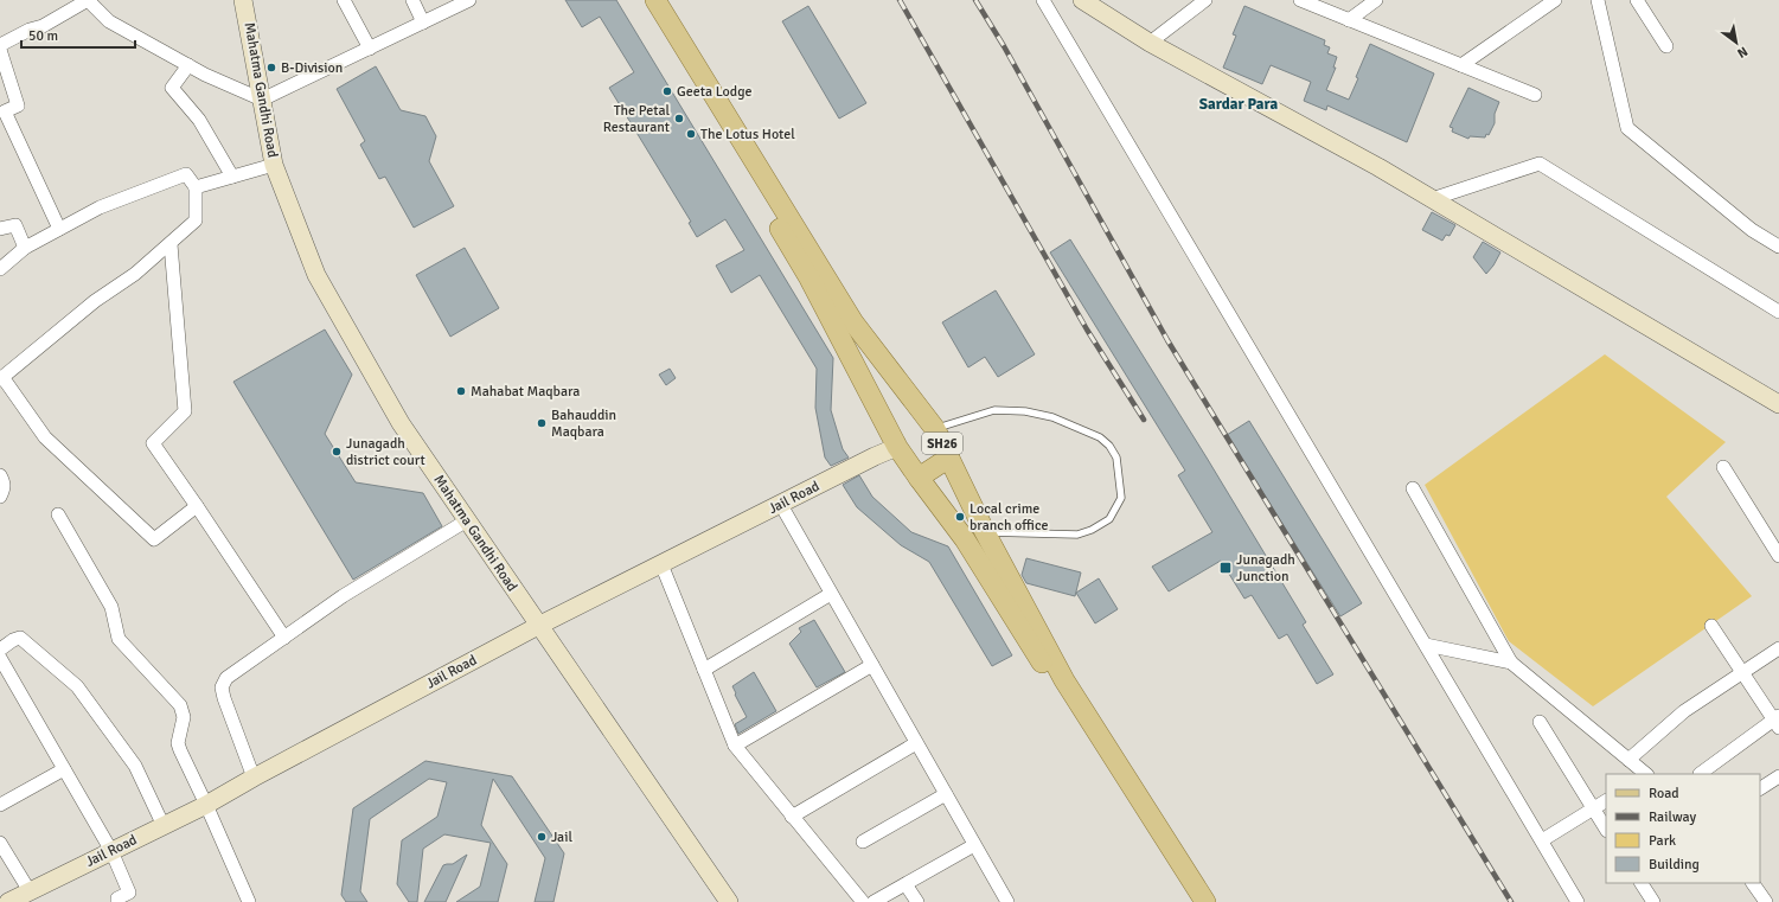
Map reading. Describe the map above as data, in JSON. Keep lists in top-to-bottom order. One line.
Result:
{"streets":{"main road":["SH26"],"street":["Mahatma Gandhi Road","Jail Road"]},"crossings":[["Mahatma Gandhi Road","Jail Road"],["SH26","Jail Road"]],"districts":["Sardar Para"],"places":{"other":["B-Division","Geeta Lodge","The Petal Restaurant","The Lotus Hotel","Mahabat Maqbara","Bahauddin Maqbara","Junagadh district court","Local crime branch office","Jail"],"transit":["Junagadh Junction"]},"legend":["Road","Railway","Park","Building"],"scale_bar":"50 m","north":"bottom right"}
